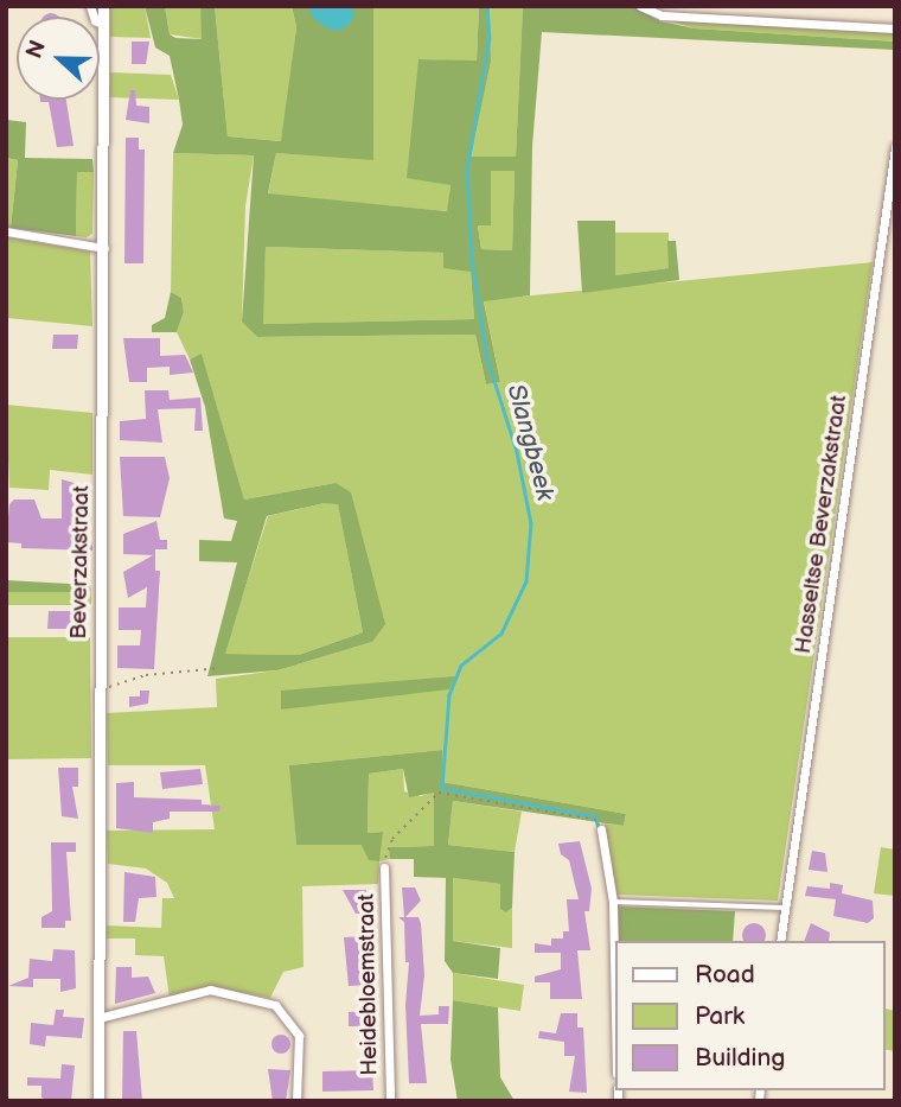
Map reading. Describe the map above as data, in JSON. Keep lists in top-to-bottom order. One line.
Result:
{"streets":{"street":["Hasseltse Beverzakstraat","Beverzakstraat","Heidebloemstraat"]},"water":["Slangbeek"],"legend":["Road","Park","Building"],"north":"left"}
